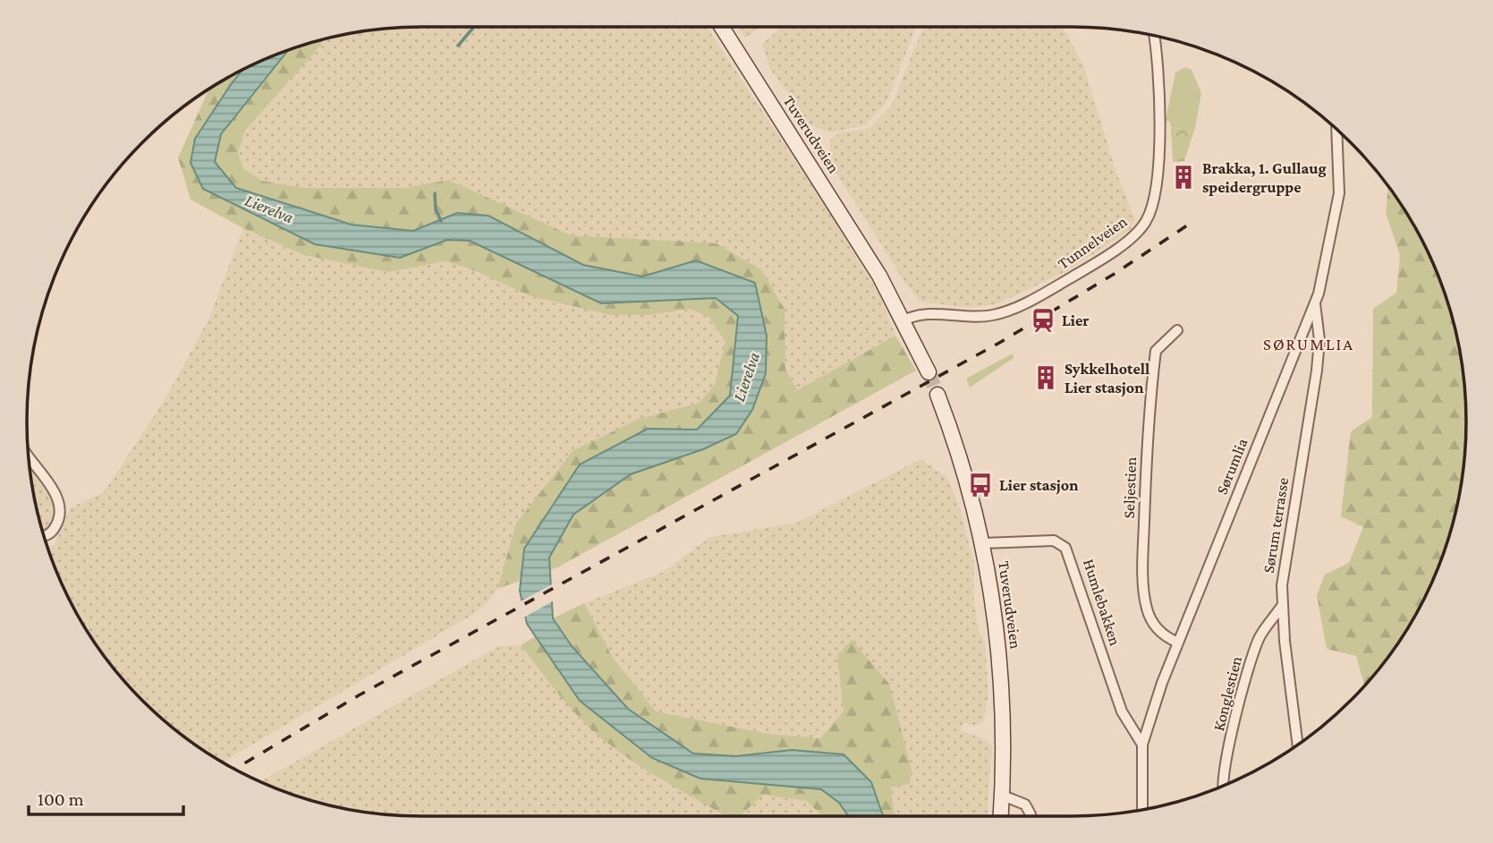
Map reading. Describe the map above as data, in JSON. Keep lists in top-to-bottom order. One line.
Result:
{"streets":{"main road":["Tuverudveien"],"street":["Tunnelveien","Sørumlia","Seljestien","Sørum terrasse","Humlebakken","Konglestien"]},"crossings":[["Tuverudveien","Tunnelveien"],["Tuverudveien","Humlebakken"],["Sørumlia","Seljestien"],["Sørumlia","Sørum terrasse"],["Sørumlia","Humlebakken"],["Sørum terrasse","Konglestien"]],"districts":["SØRUMLIA"],"water":["Lierelva"],"places":{"building":["Brakka, 1. Gullaug speidergruppe","Sykkelhotell Lier stasjon"],"station":["Lier"],"bus stop":["Lier stasjon"]},"scale_bar":"100 m"}
